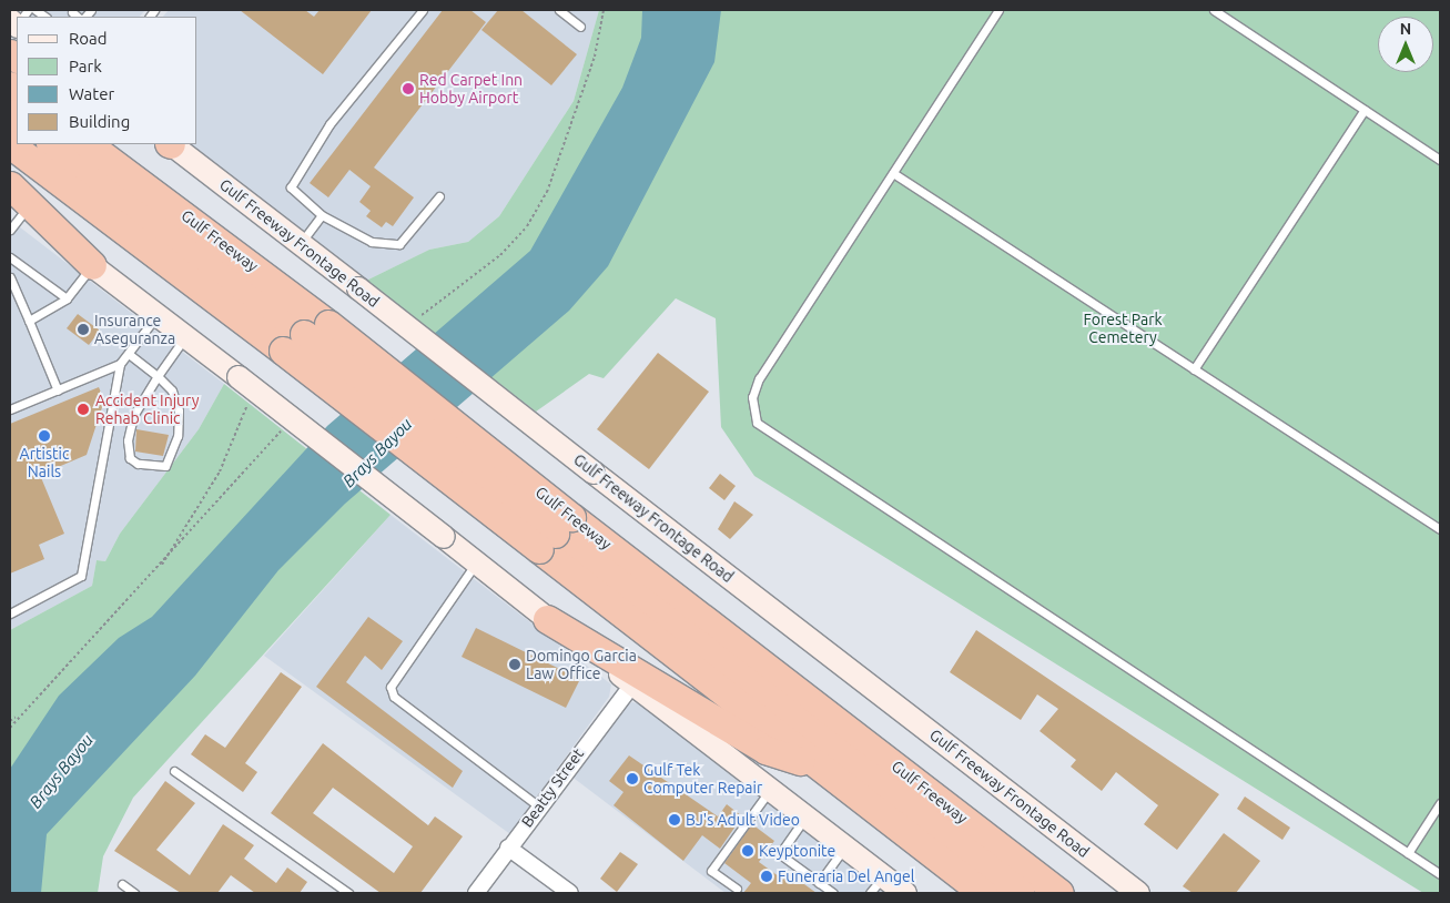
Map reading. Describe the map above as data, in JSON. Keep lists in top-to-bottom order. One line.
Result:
{"streets":{"highway":["Gulf Freeway"],"main road":["Gulf Freeway Frontage Road"],"street":["Beatty Street"]},"water":["Brays Bayou"],"parks":["Forest Park Cemetery"],"places":["Red Carpet Inn Hobby Airport","Insurance Aseguranza","Accident Injury Rehab Clinic","Artistic Nails","Domingo Garcia Law Office","Gulf Tek Computer Repair","BJ's Adult Video","Keyptonite","Funeraria Del Angel"],"legend":["Road","Park","Water","Building"],"north":"top"}
